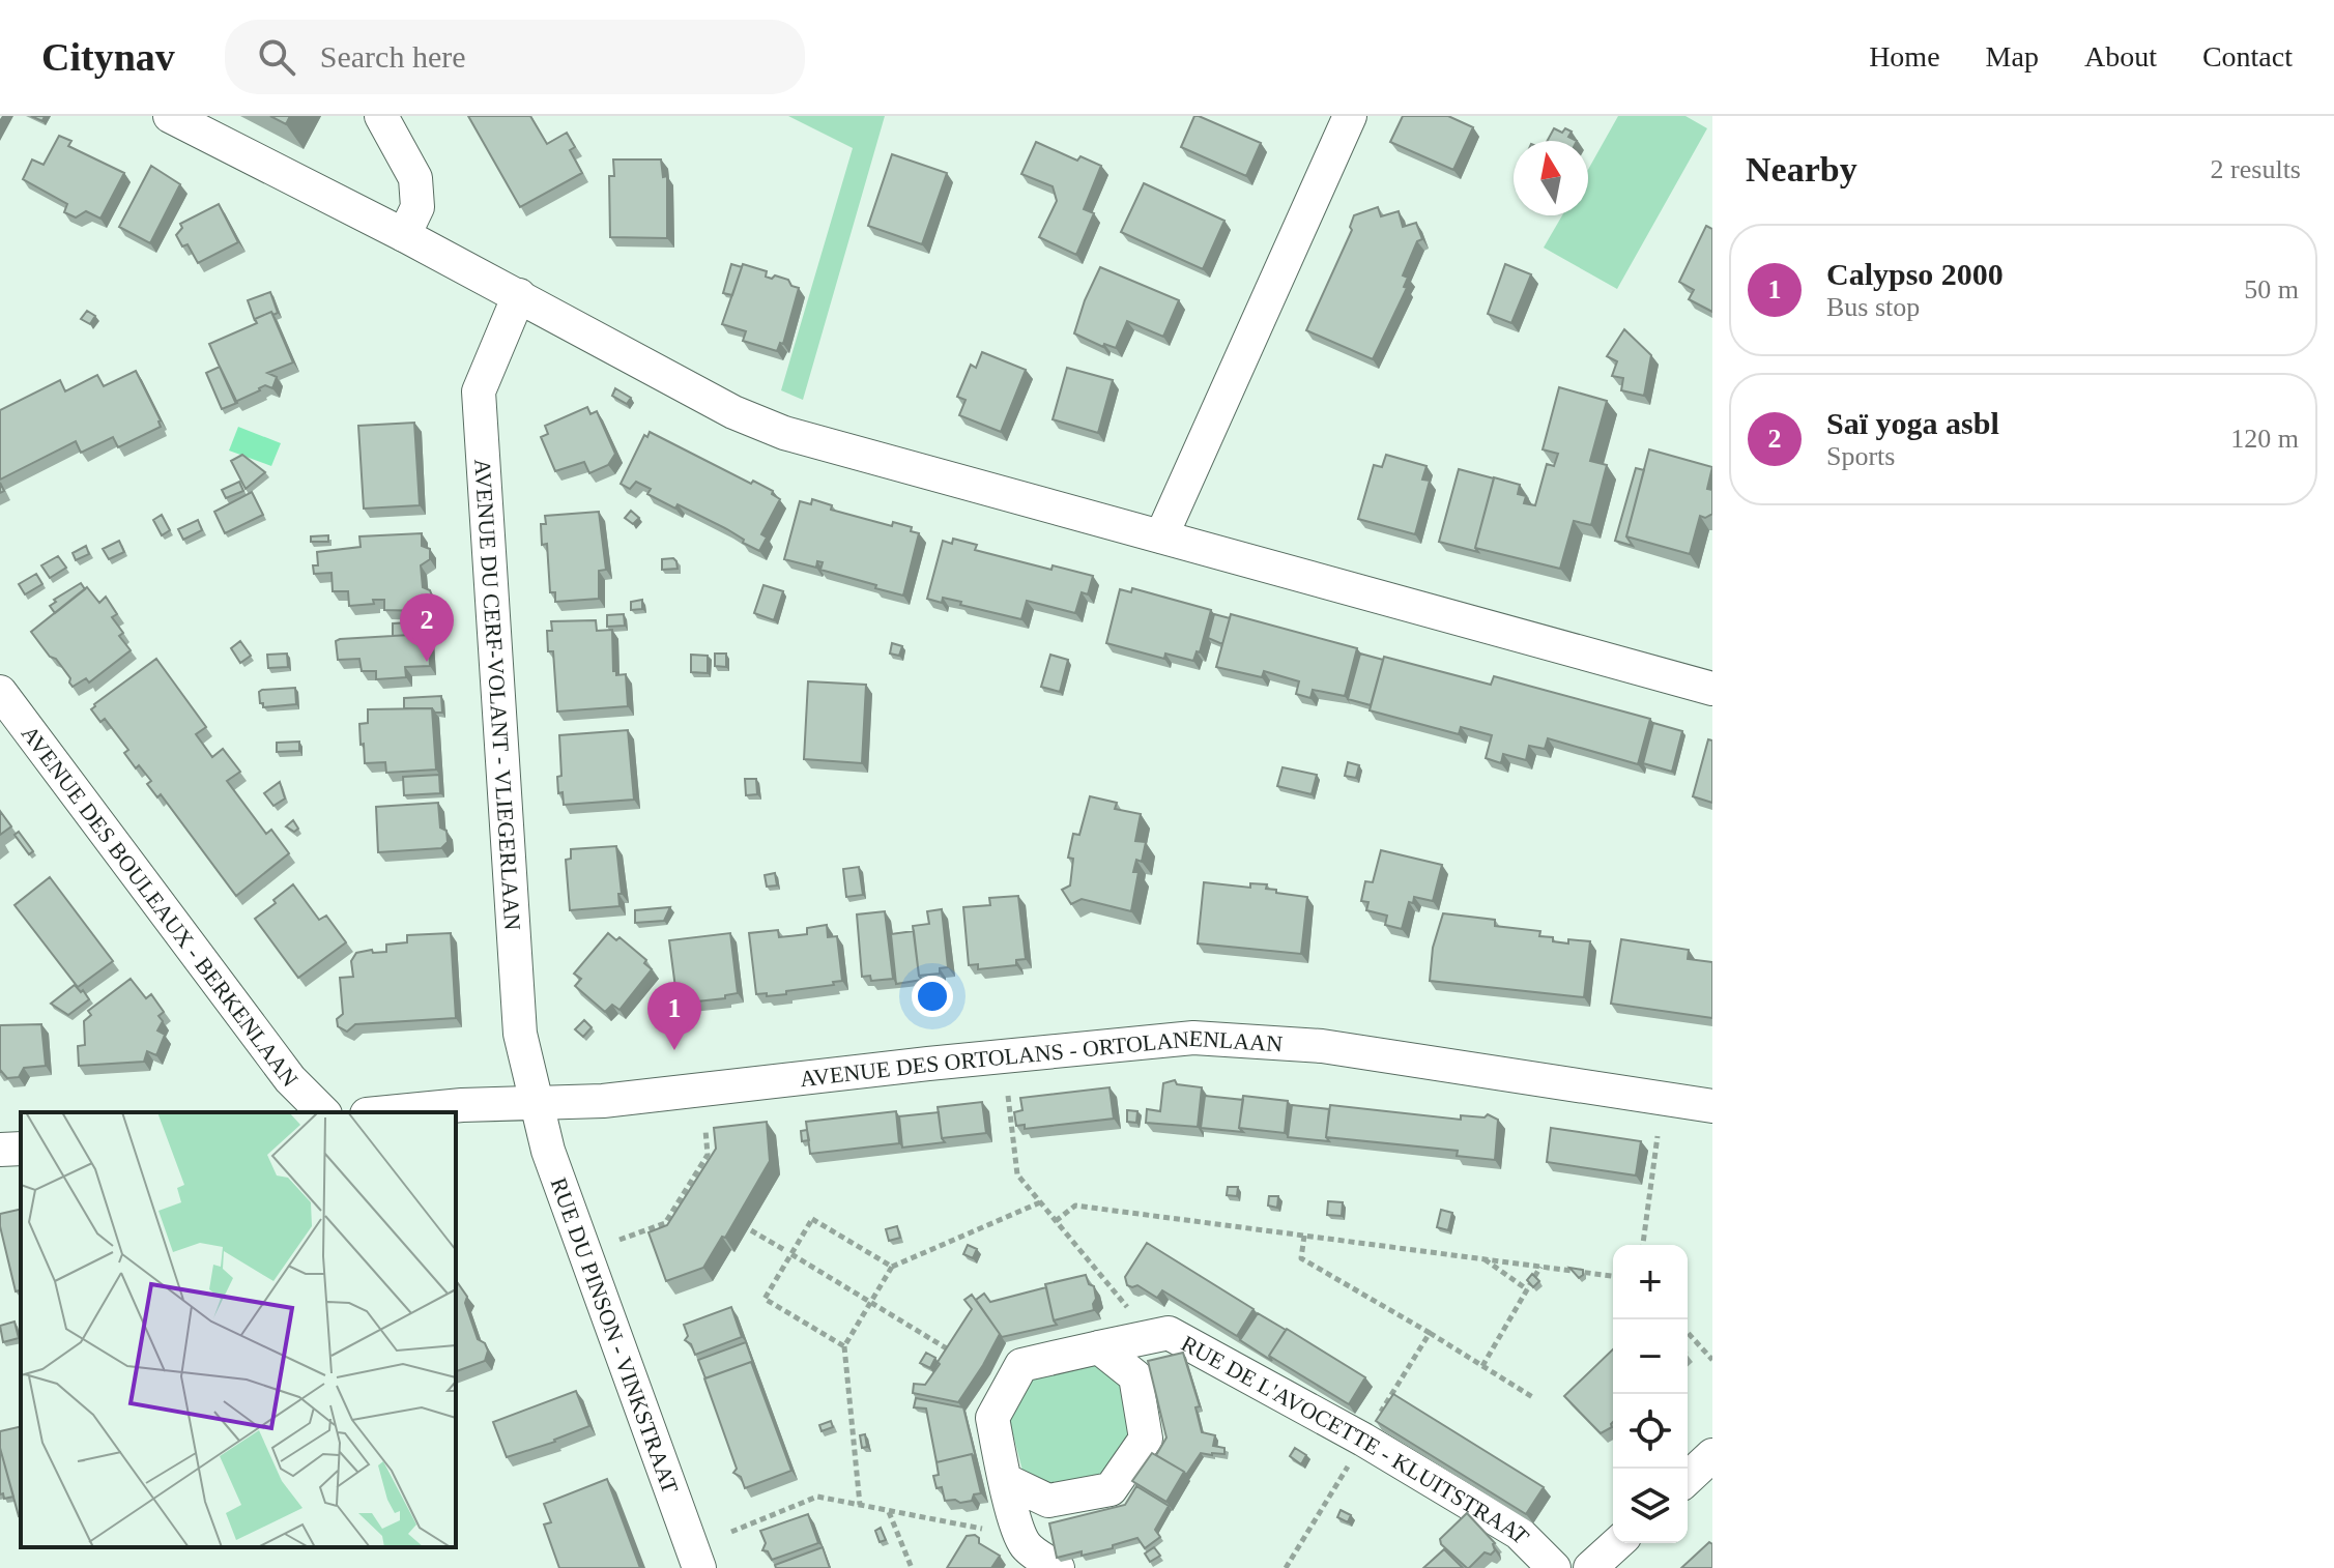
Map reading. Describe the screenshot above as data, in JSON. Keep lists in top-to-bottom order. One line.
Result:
{"streets":{"street":["AVENUE DU CERF-VOLANT - VLIEGERLAAN","AVENUE DES BOULEAUX - BERKENLAAN","AVENUE DES ORTOLANS - ORTOLANENLAAN","RUE DU PINSON - VINKSTRAAT","RUE DE L'AVOCETTE - KLUITSTRAAT"]},"crossings":[["AVENUE DU CERF-VOLANT - VLIEGERLAAN","AVENUE DES ORTOLANS - ORTOLANENLAAN"],["AVENUE DU CERF-VOLANT - VLIEGERLAAN","RUE DU PINSON - VINKSTRAAT"],["AVENUE DES ORTOLANS - ORTOLANENLAAN","RUE DU PINSON - VINKSTRAAT"]],"north":"top","page":{"header":"Citynav","search":"Search here","nav":["Home","Map","About","Contact"],"heading":["Nearby","2 results"],"list":[{"mark":"1","name":"Calypso 2000","note":"Bus stop","value":"50 m"},{"mark":"2","name":"Saï yoga asbl","note":"Sports","value":"120 m"}],"pins":["2","1"],"map_buttons":["+","−"]}}
